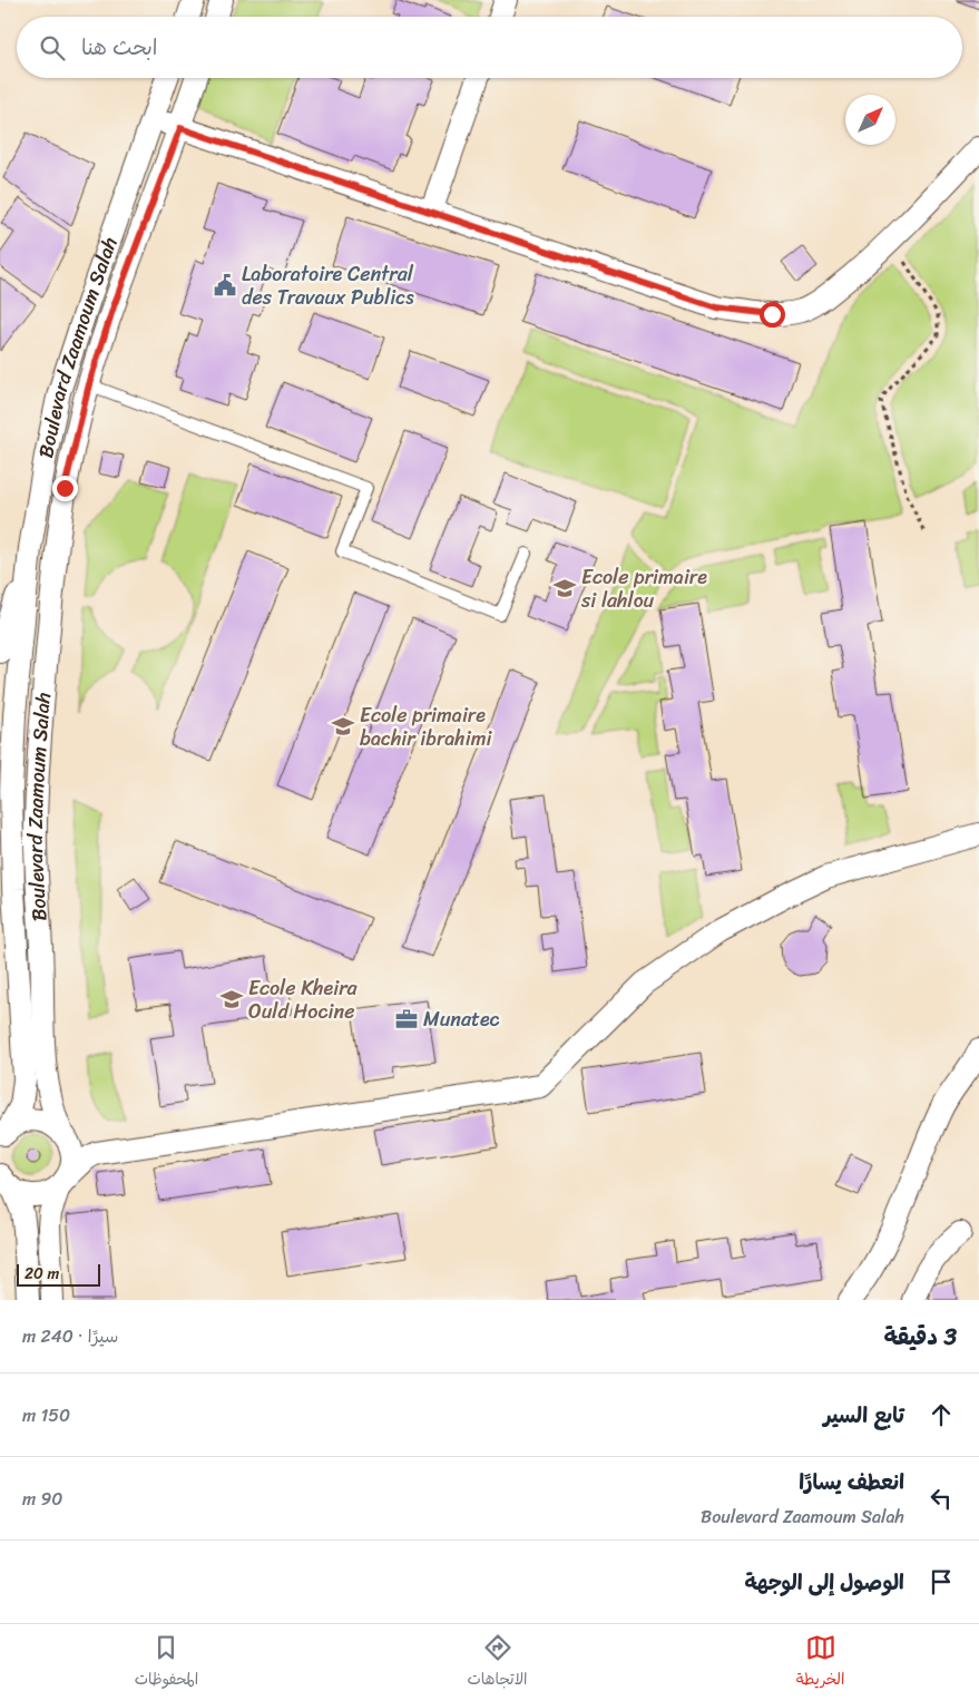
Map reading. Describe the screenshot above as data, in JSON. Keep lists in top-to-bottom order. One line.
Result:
{"streets":{"street":["Boulevard Zaamoum Salah"]},"places":{"public building":["Laboratoire Central des Travaux Publics"],"school or university":["Ecole primaire si lahlou","Ecole primaire bachir ibrahimi","Ecole Kheira Ould Hocine"],"office":["Munatec"]},"scale_bar":"20 m","north":"top right","page":{"search":"ابحث هنا","scale":"20 m","heading":["3 دقيقة","سيرًا · 240 m"],"list":[["تابع السير","150 m"],["انعطف يسارًا","Boulevard Zaamoum Salah","90 m"],"الوصول إلى الوجهة"],"nav":["الخريطة","الاتجاهات","المحفوظات"]}}
